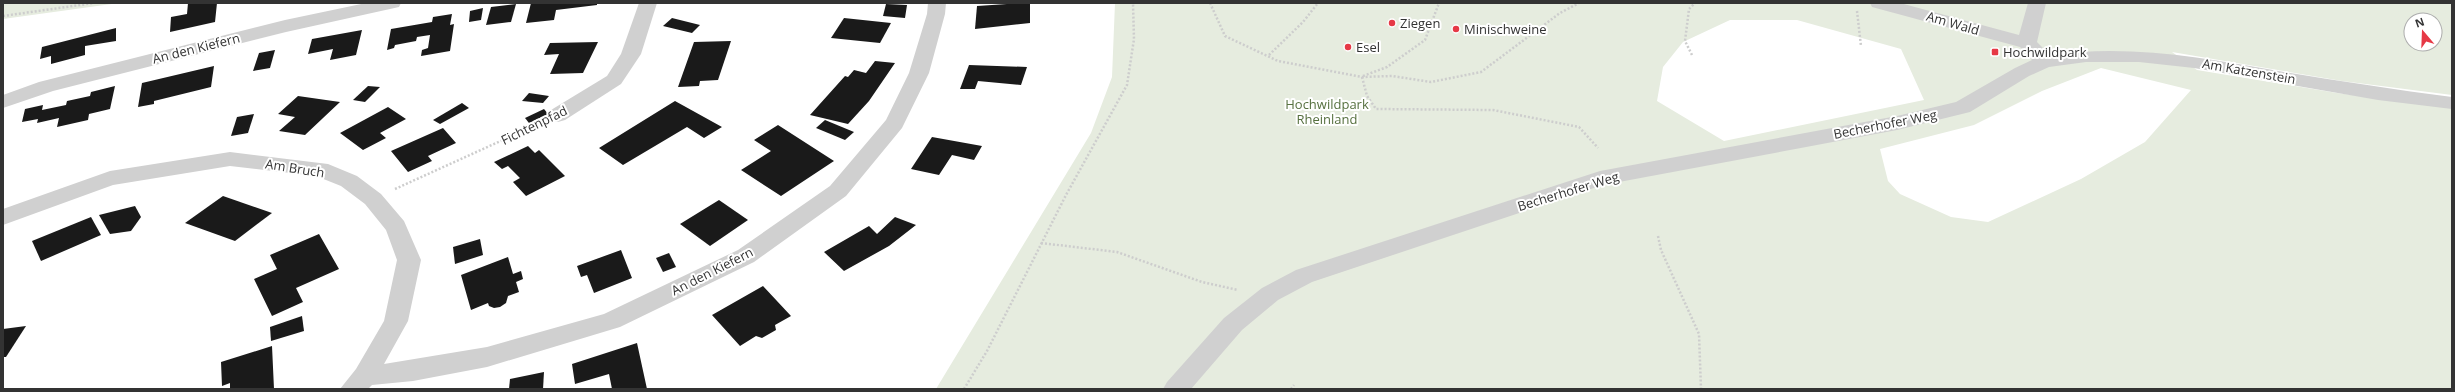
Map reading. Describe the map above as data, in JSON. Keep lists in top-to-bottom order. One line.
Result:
{"streets":{"street":["Am Wald","An den Kiefern","Am Katzenstein","Becherhofer Weg","Fichtenpfad","Am Bruch"]},"crossings":[["An den Kiefern","Am Bruch"],["Am Katzenstein","Becherhofer Weg"],["Fichtenpfad","Am Bruch"]],"parks":["Hochwildpark Rheinland"],"places":{"other":["Ziegen","Minischweine","Esel"],"transit":["Hochwildpark"]},"north":"top"}
